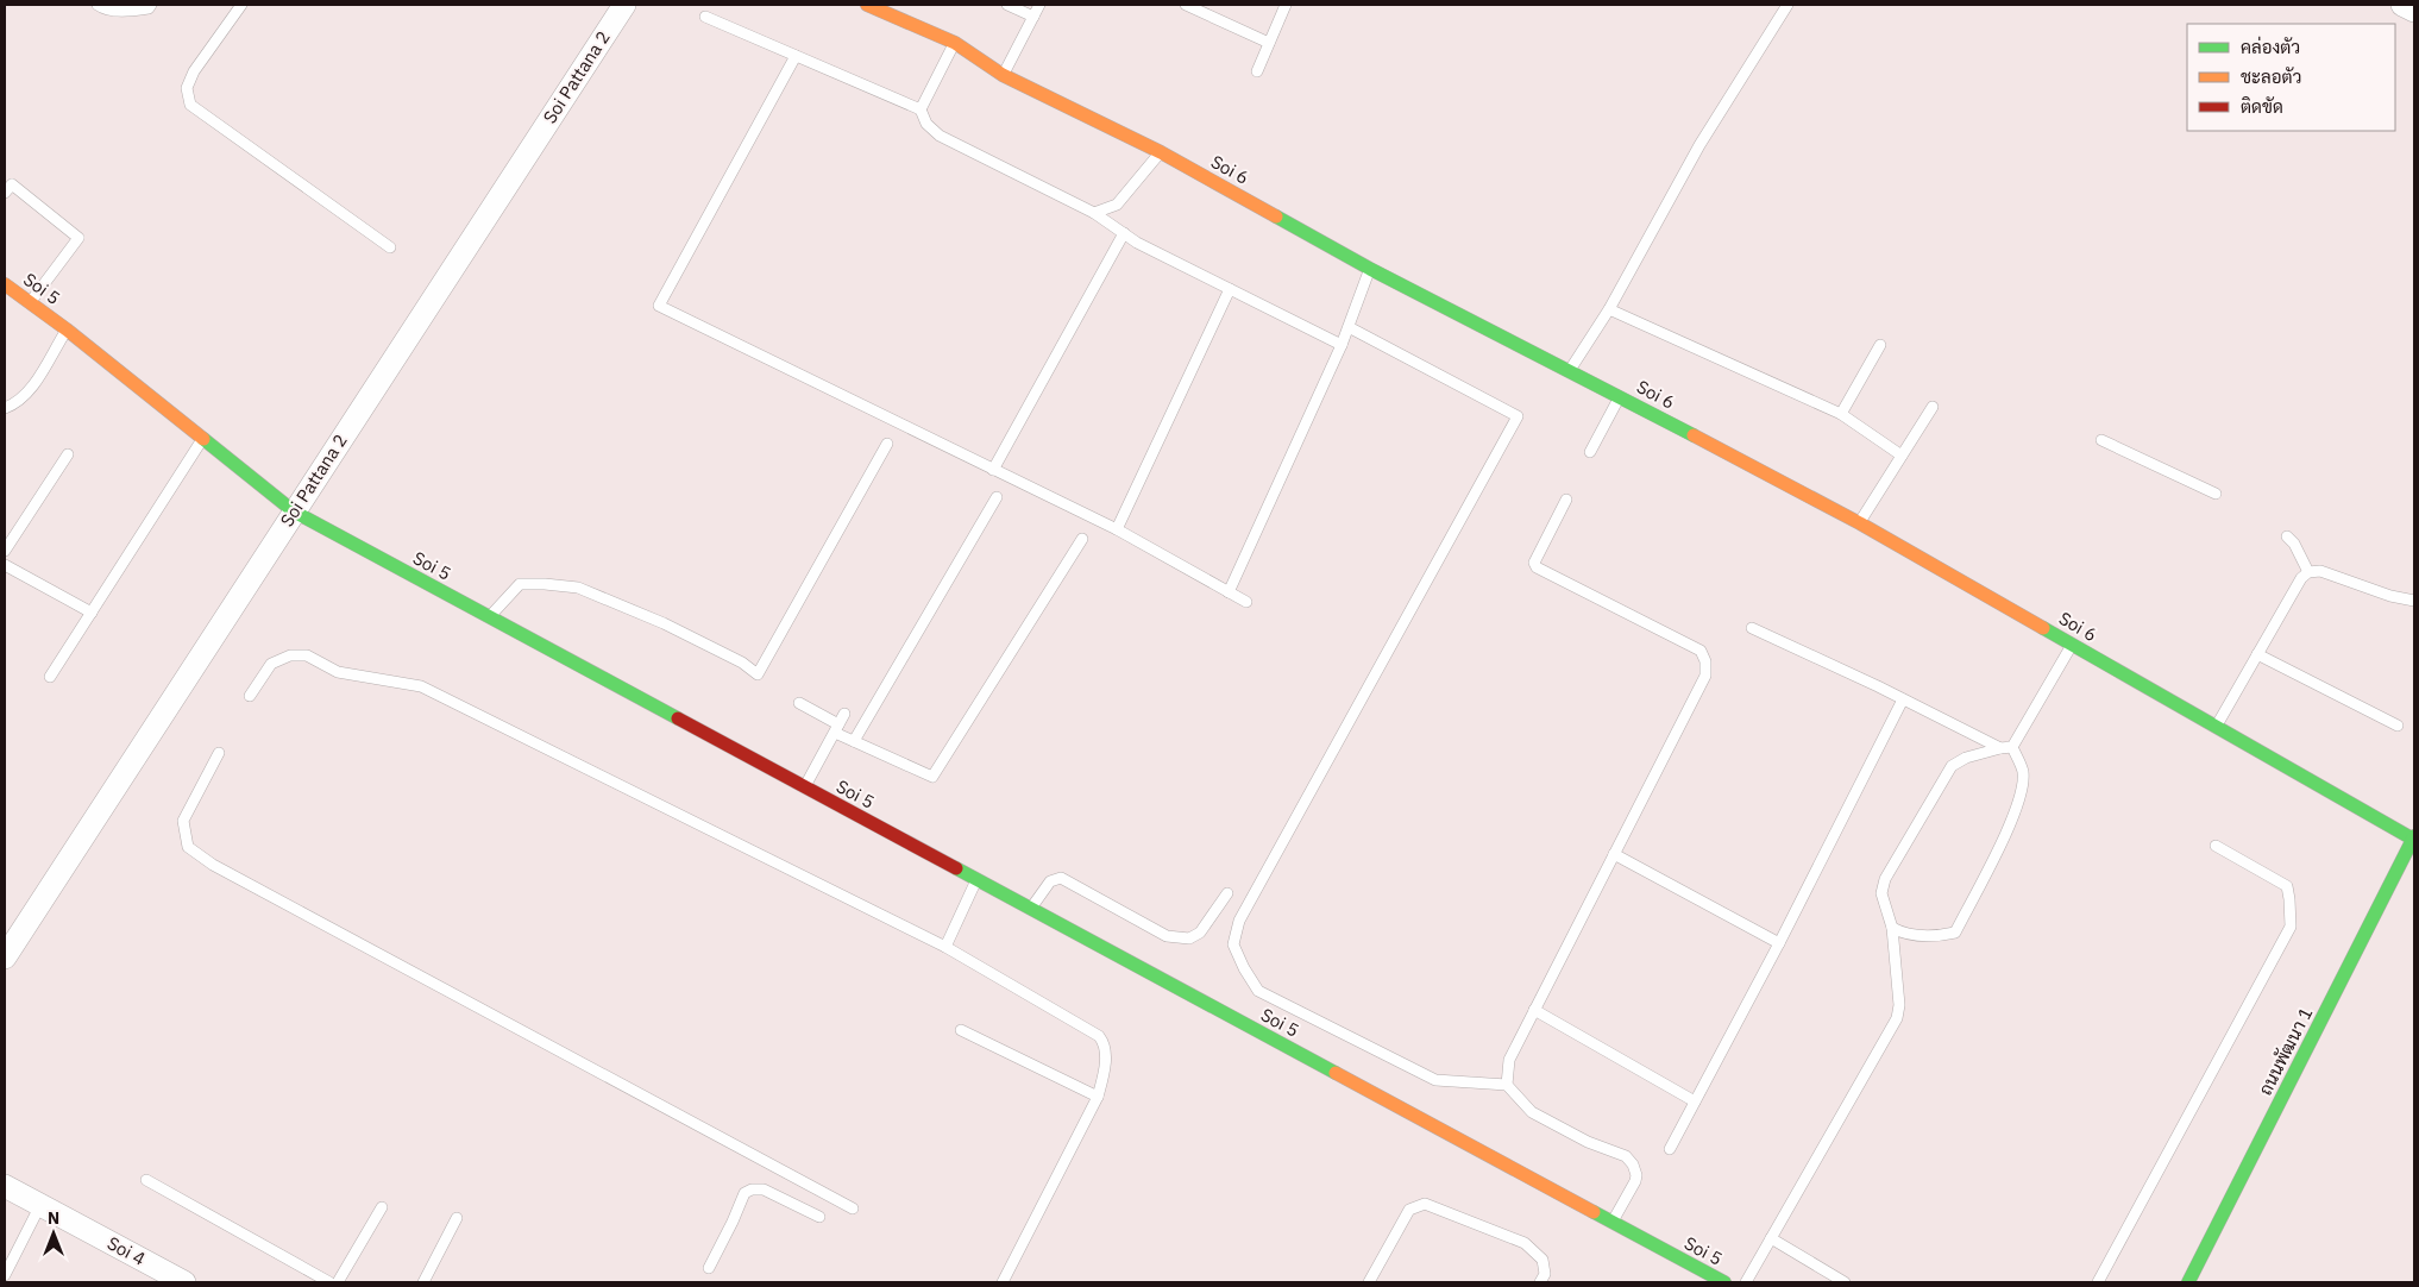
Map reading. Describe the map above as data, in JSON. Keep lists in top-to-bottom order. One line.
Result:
{"streets":{"street":["Soi Pattana 2","Soi 6","Soi 5","ถนนพัฒนา 1","Soi 4"]},"crossings":[["Soi Pattana 2","Soi 5"],["Soi 6","ถนนพัฒนา 1"]],"legend":["คล่องตัว","ชะลอตัว","ติดขัด"],"north":"top"}
